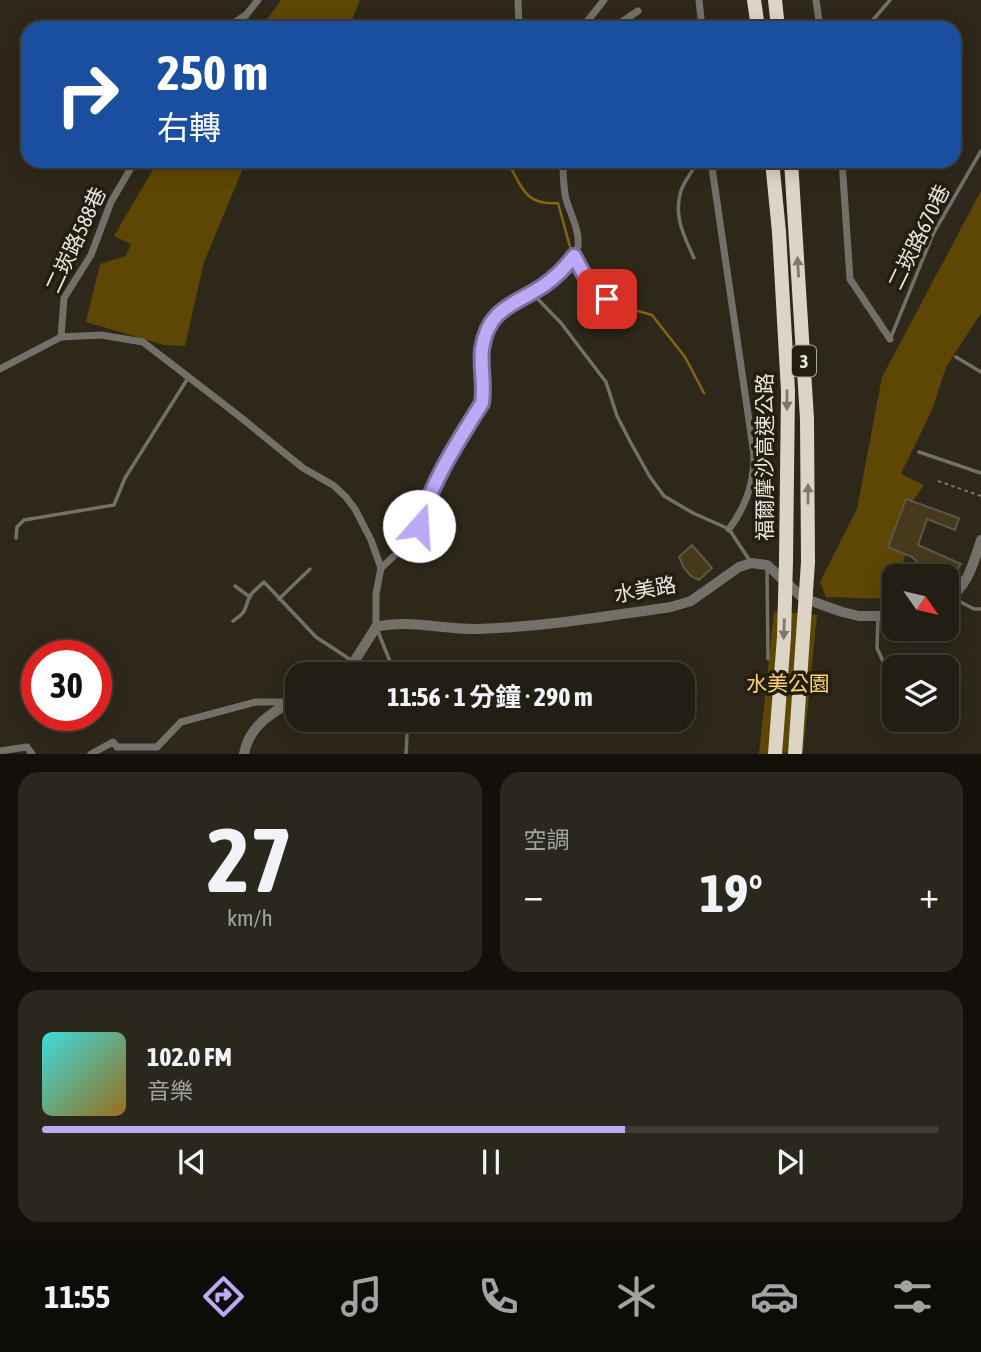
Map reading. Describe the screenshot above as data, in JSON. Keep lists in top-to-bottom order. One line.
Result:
{"streets":{"highway":["3","福爾摩沙高速公路"],"street":["二崁路588巷","水美路"],"lane":["二崁路670巷"]},"parks":["水美公園"],"north":"bottom right","page":{"turn":["250 m","右轉"],"limit":"30","trip":"11:56 · 1 分鐘 · 290 m","tile":[["27","km/h"],"空調"],"heat":["−","19°","+"],"song":["102.0 FM","音樂"],"tabs":"11:55"}}
